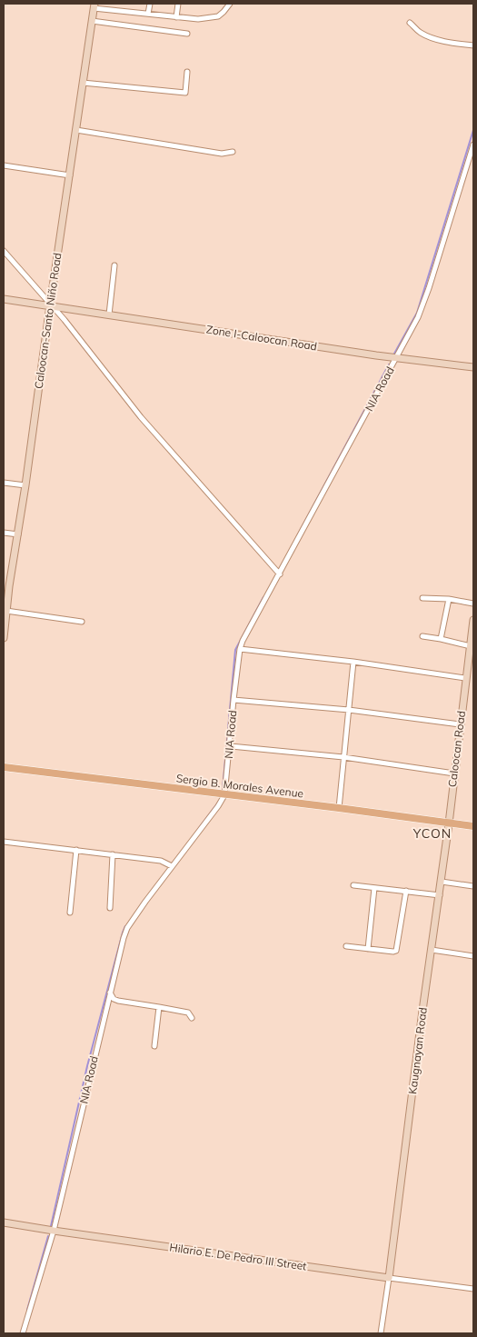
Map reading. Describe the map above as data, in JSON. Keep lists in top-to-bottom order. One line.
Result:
{"streets":{"main road":["Sergio B. Morales Avenue"],"street":["Caloocan-Santo Niño Road","Zone I-Caloocan Road","NIA Road","Caloocan Road","Kaugnayan Road","Hilario E. De Pedro III Street"]},"crossings":[["Caloocan-Santo Niño Road","Zone I-Caloocan Road"],["Zone I-Caloocan Road","NIA Road"],["NIA Road","Sergio B. Morales Avenue"],["NIA Road","Hilario E. De Pedro III Street"],["Caloocan Road","Sergio B. Morales Avenue"],["Caloocan Road","Kaugnayan Road"],["Sergio B. Morales Avenue","Kaugnayan Road"],["Kaugnayan Road","Hilario E. De Pedro III Street"]],"districts":["YCON"]}
